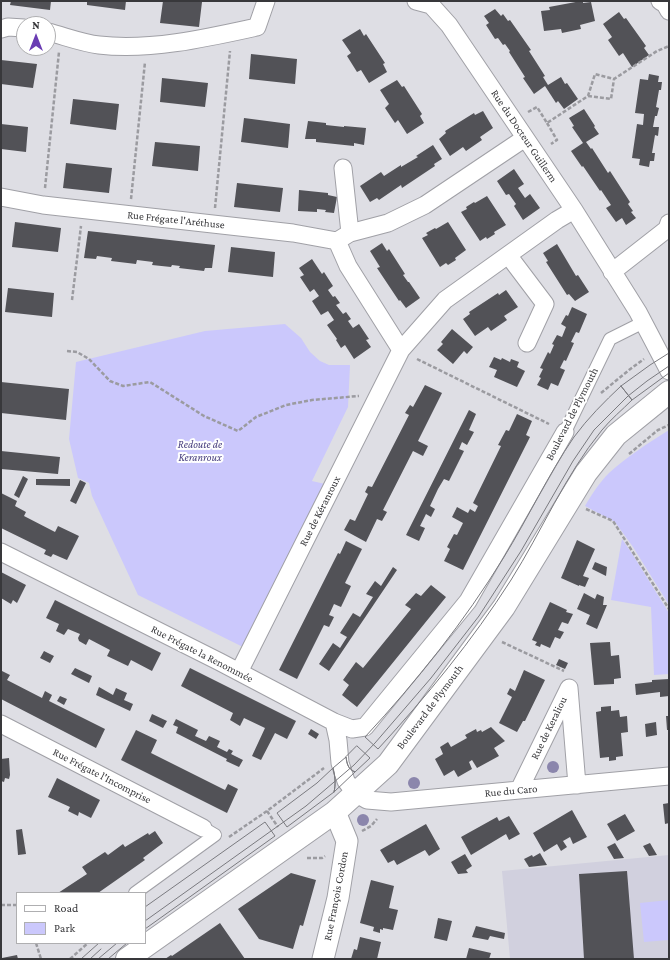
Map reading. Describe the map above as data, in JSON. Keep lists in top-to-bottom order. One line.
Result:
{"streets":{"main road":["Boulevard de Plymouth"],"street":["Rue du Docteur Guillerm","Rue Frégate l'Aréthuse","Rue de Kéranroux","Rue Frégate la Renommée","Rue de Keraliou","Rue Frégate l'Incomprise","Rue du Caro","Rue François Cordon"]},"crossings":[["Rue du Docteur Guillerm","Rue Frégate l'Aréthuse"],["Rue du Docteur Guillerm","Boulevard de Plymouth"],["Rue du Docteur Guillerm","Rue de Kéranroux"],["Boulevard de Plymouth","Rue Frégate la Renommée"],["Boulevard de Plymouth","Rue du Caro"],["Boulevard de Plymouth","Rue François Cordon"],["Rue de Kéranroux","Rue Frégate la Renommée"],["Rue de Keraliou","Rue du Caro"]],"parks":["Redoute de Keranroux"],"legend":["Road","Park"],"north":"top"}
